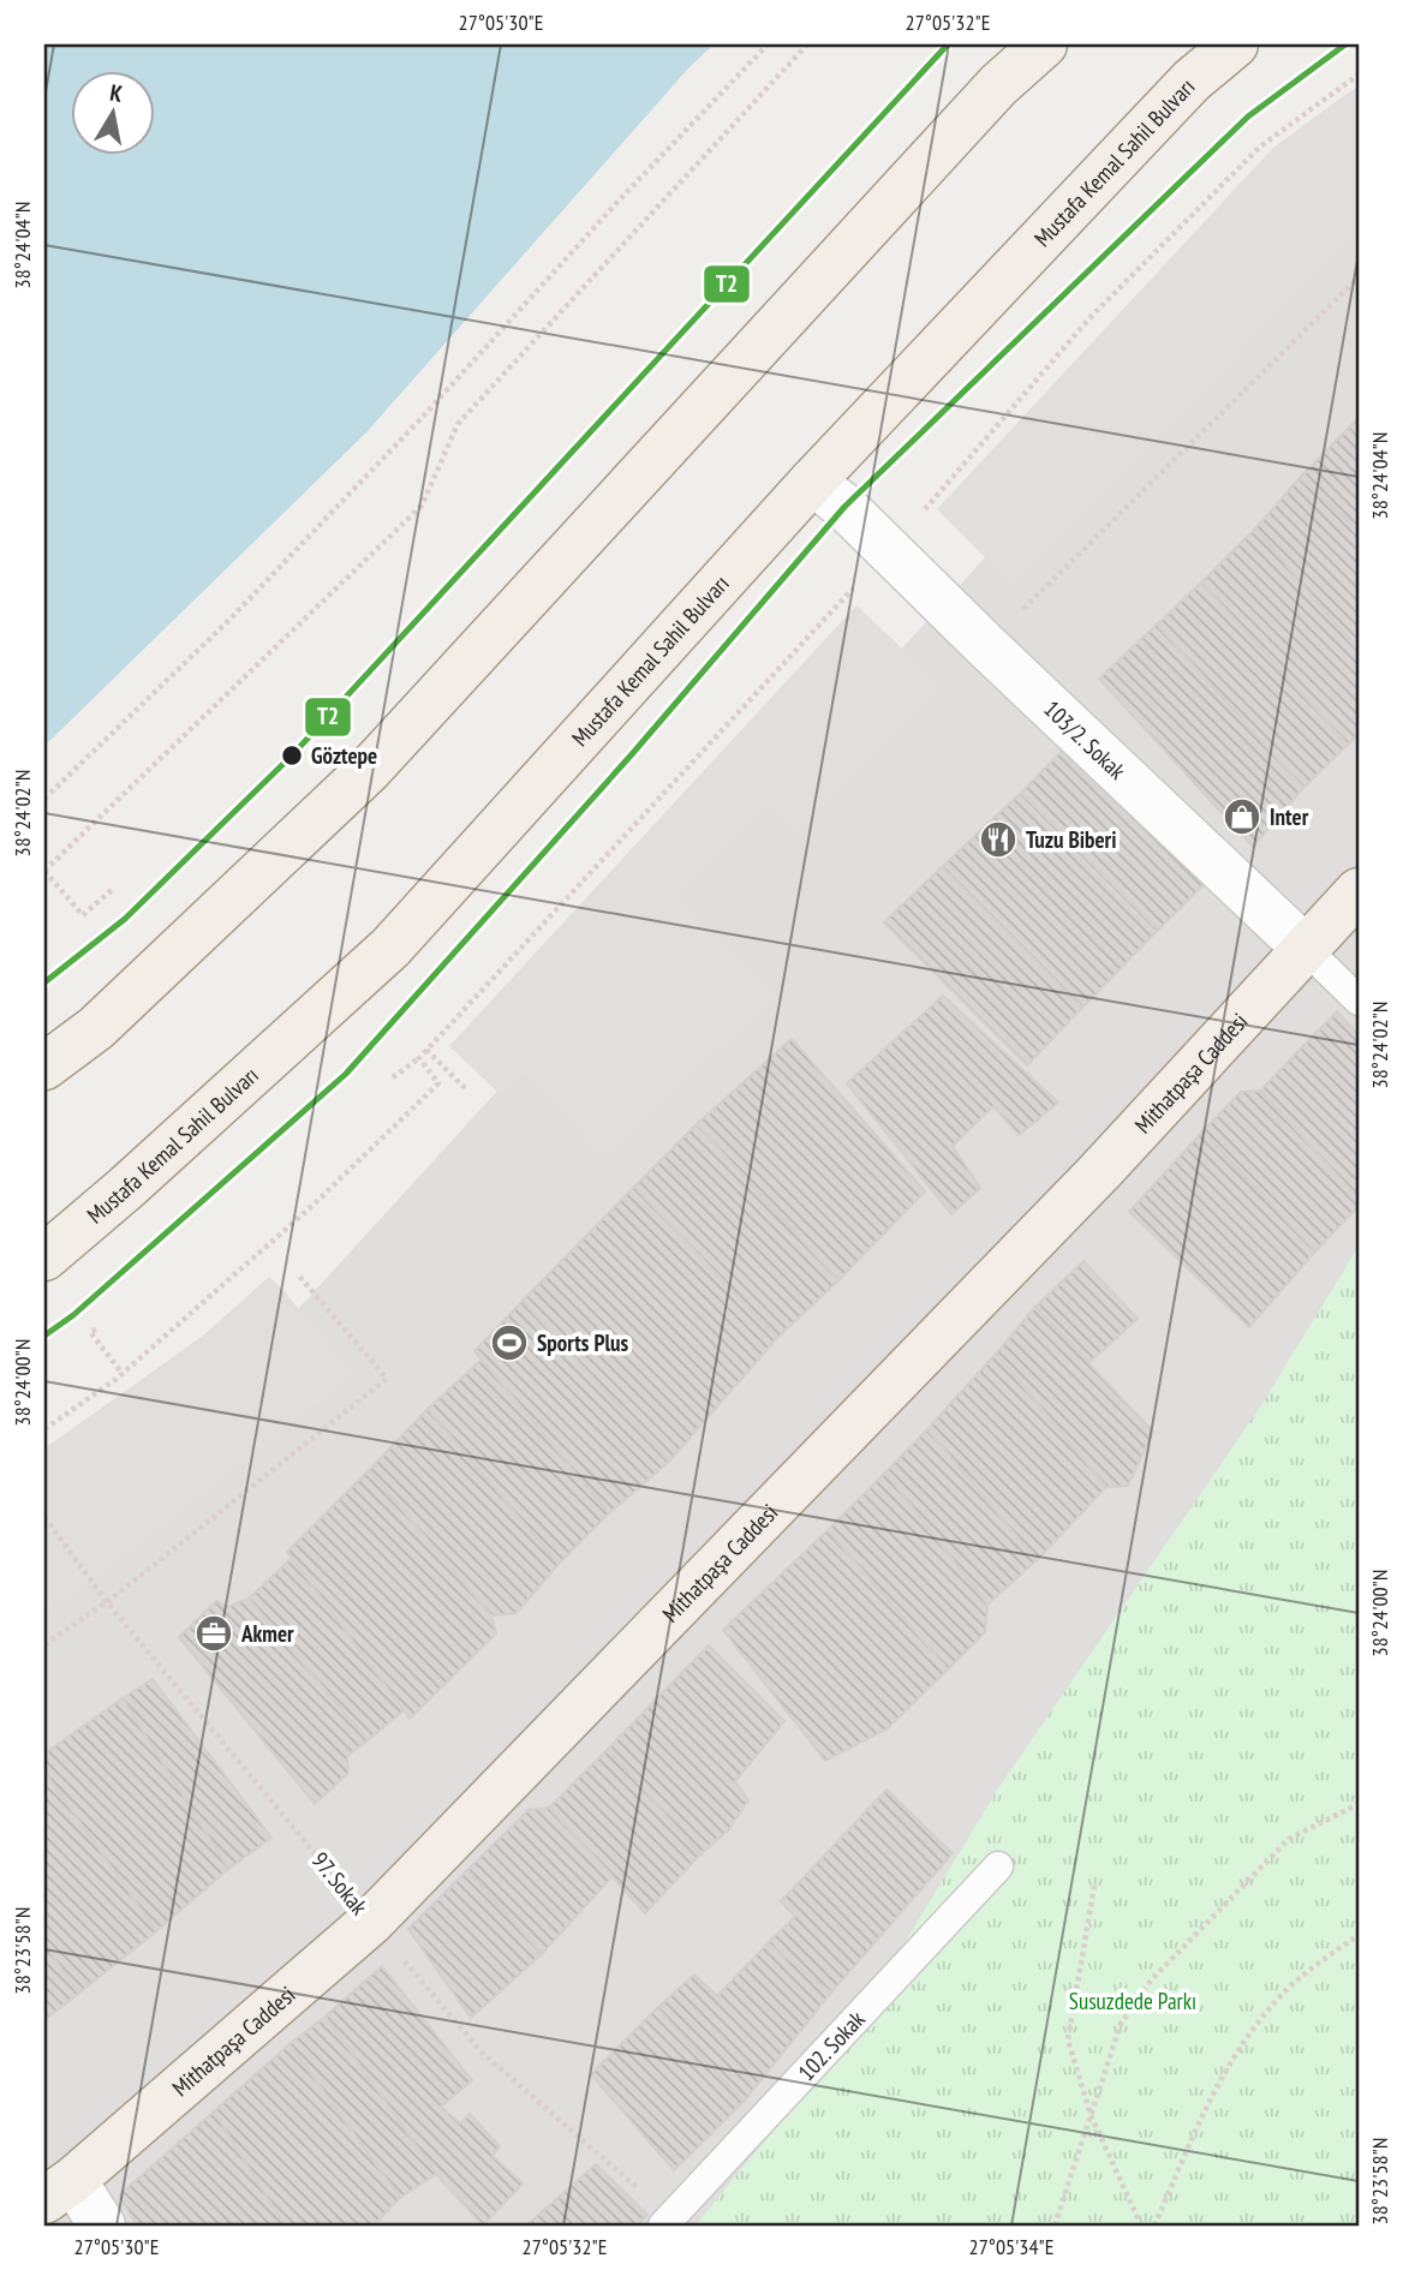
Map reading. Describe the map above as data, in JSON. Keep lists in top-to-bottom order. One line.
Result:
{"streets":{"main road":["Mustafa Kemal Sahil Bulvarı","Mithatpaşa Caddesi"],"street":["103/2. Sokak"],"lane":["102. Sokak"],"path":["97. Sokak"]},"crossings":[["Mustafa Kemal Sahil Bulvarı","103/2. Sokak"],["103/2. Sokak","Mithatpaşa Caddesi"],["Mithatpaşa Caddesi","97. Sokak"],["97. Sokak","102. Sokak"]],"parks":["Susuzdede Parkı"],"places":{"other":["Göztepe"],"shop":["Inter"],"restaurant":["Tuzu Biberi"],"sports":["Sports Plus"],"office":["Akmer"]},"lines":["transit line T2"],"north":"top","coordinates":["27°05'30\"E","27°05'32\"E","38°24'04\"N","38°24'02\"N","38°24'00\"N","38°23'58\"N","27°05'34\"E"]}
